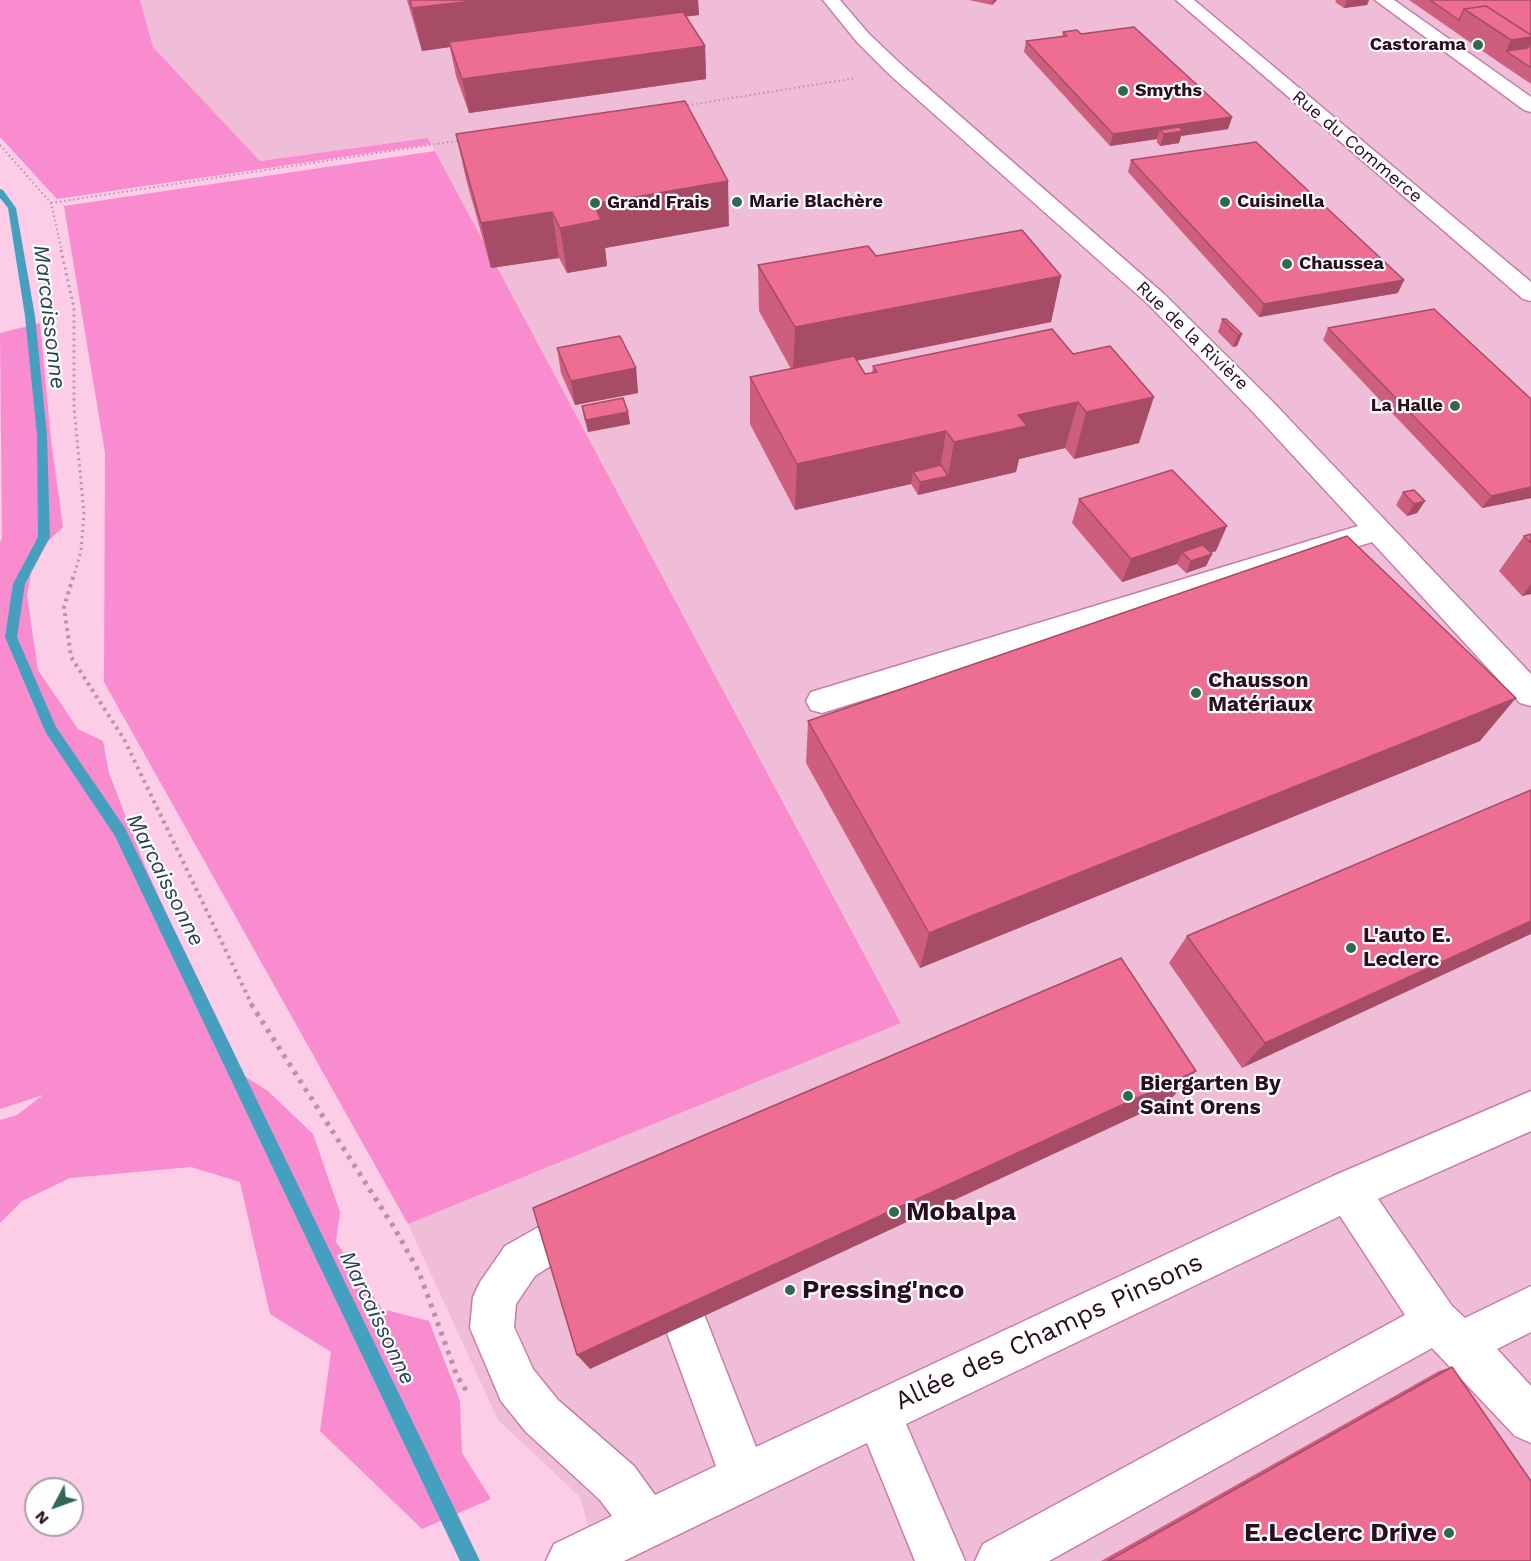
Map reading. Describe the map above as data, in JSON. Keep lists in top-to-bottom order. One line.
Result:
{"streets":{"street":["Rue du Commerce","Rue de la Rivière","Allée des Champs Pinsons"]},"water":["Marcaissonne"],"places":["Castorama","Smyths","Marie Blachère","Cuisinella","Grand Frais","Chaussea","La Halle","Chausson Matériaux","L'auto E. Leclerc","Biergarten By Saint Orens","Mobalpa","Pressing'nco","E.Leclerc Drive"],"north":"bottom left"}
